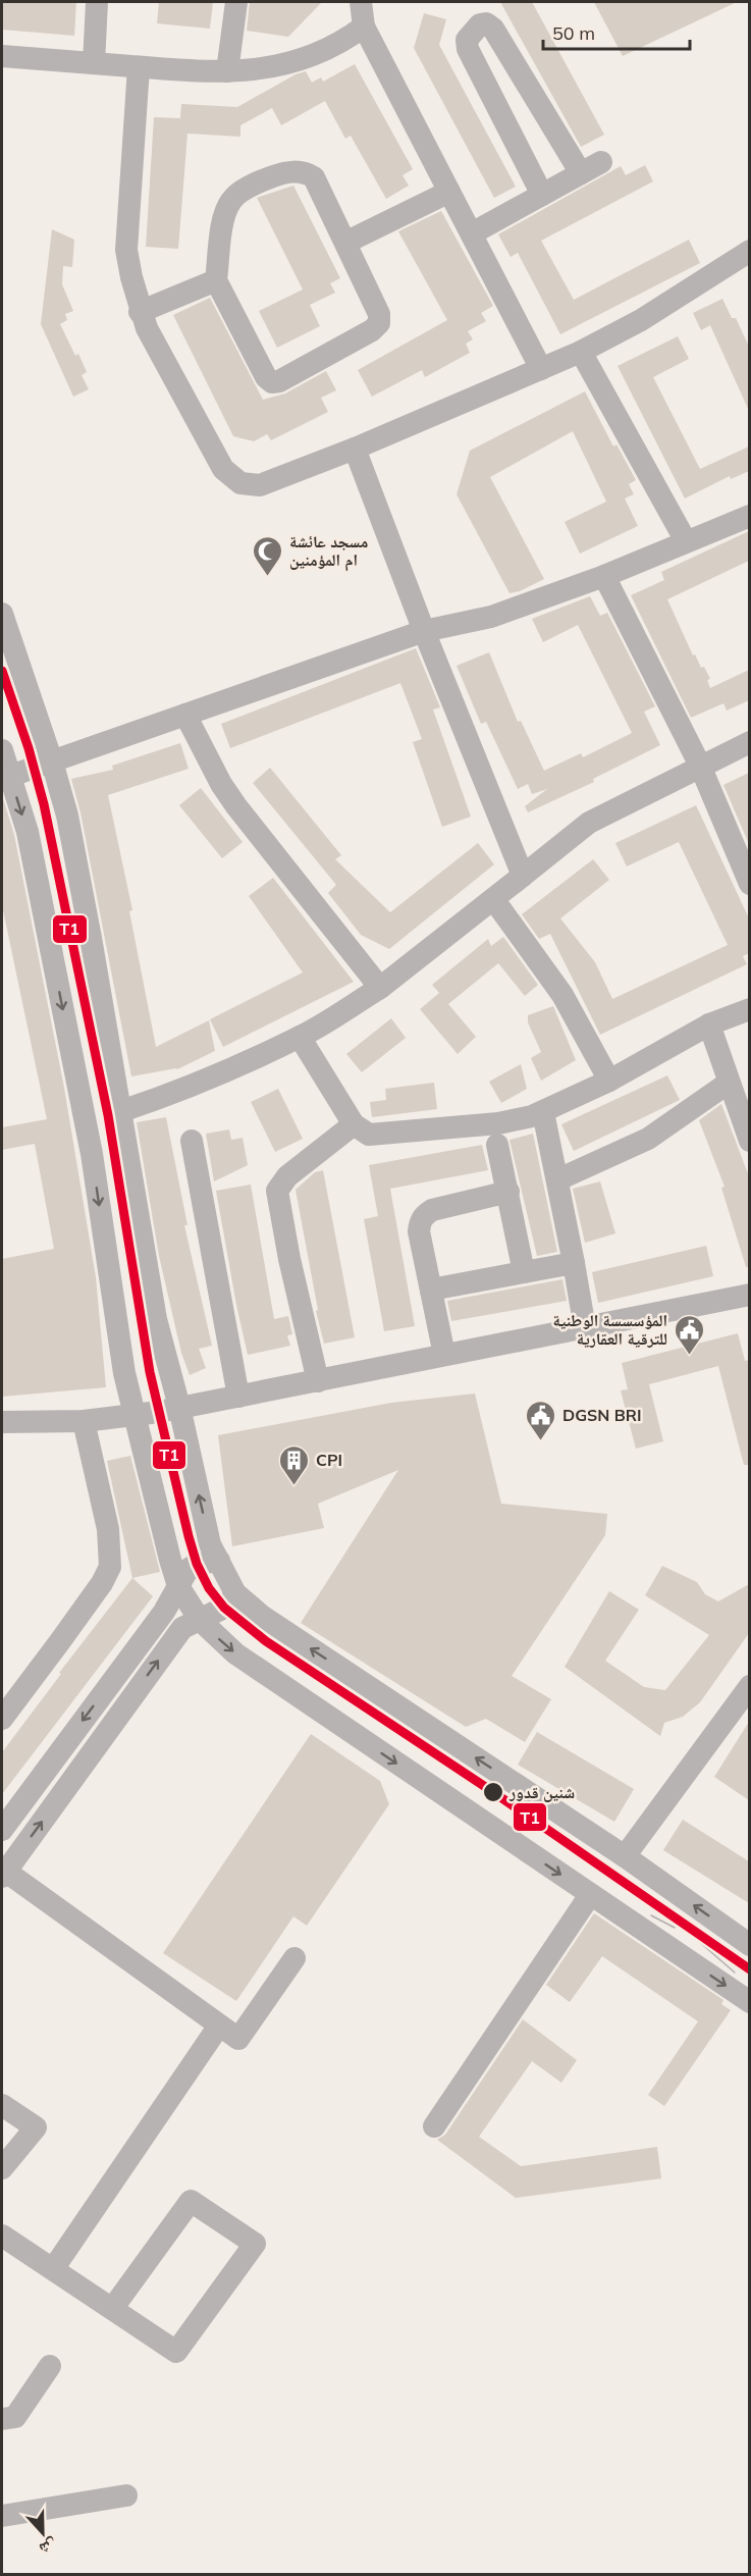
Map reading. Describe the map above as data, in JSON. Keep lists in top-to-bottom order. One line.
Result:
{"places":{"mosque":["مسجد عائشة ام المؤمنين"],"public building":["المؤسسسة الوطنية للترقية العقارية","DGSN BRI"],"building":["CPI"],"other":["شنين قدور"]},"lines":["transit line T1"],"scale_bar":"50 m","north":"bottom"}
